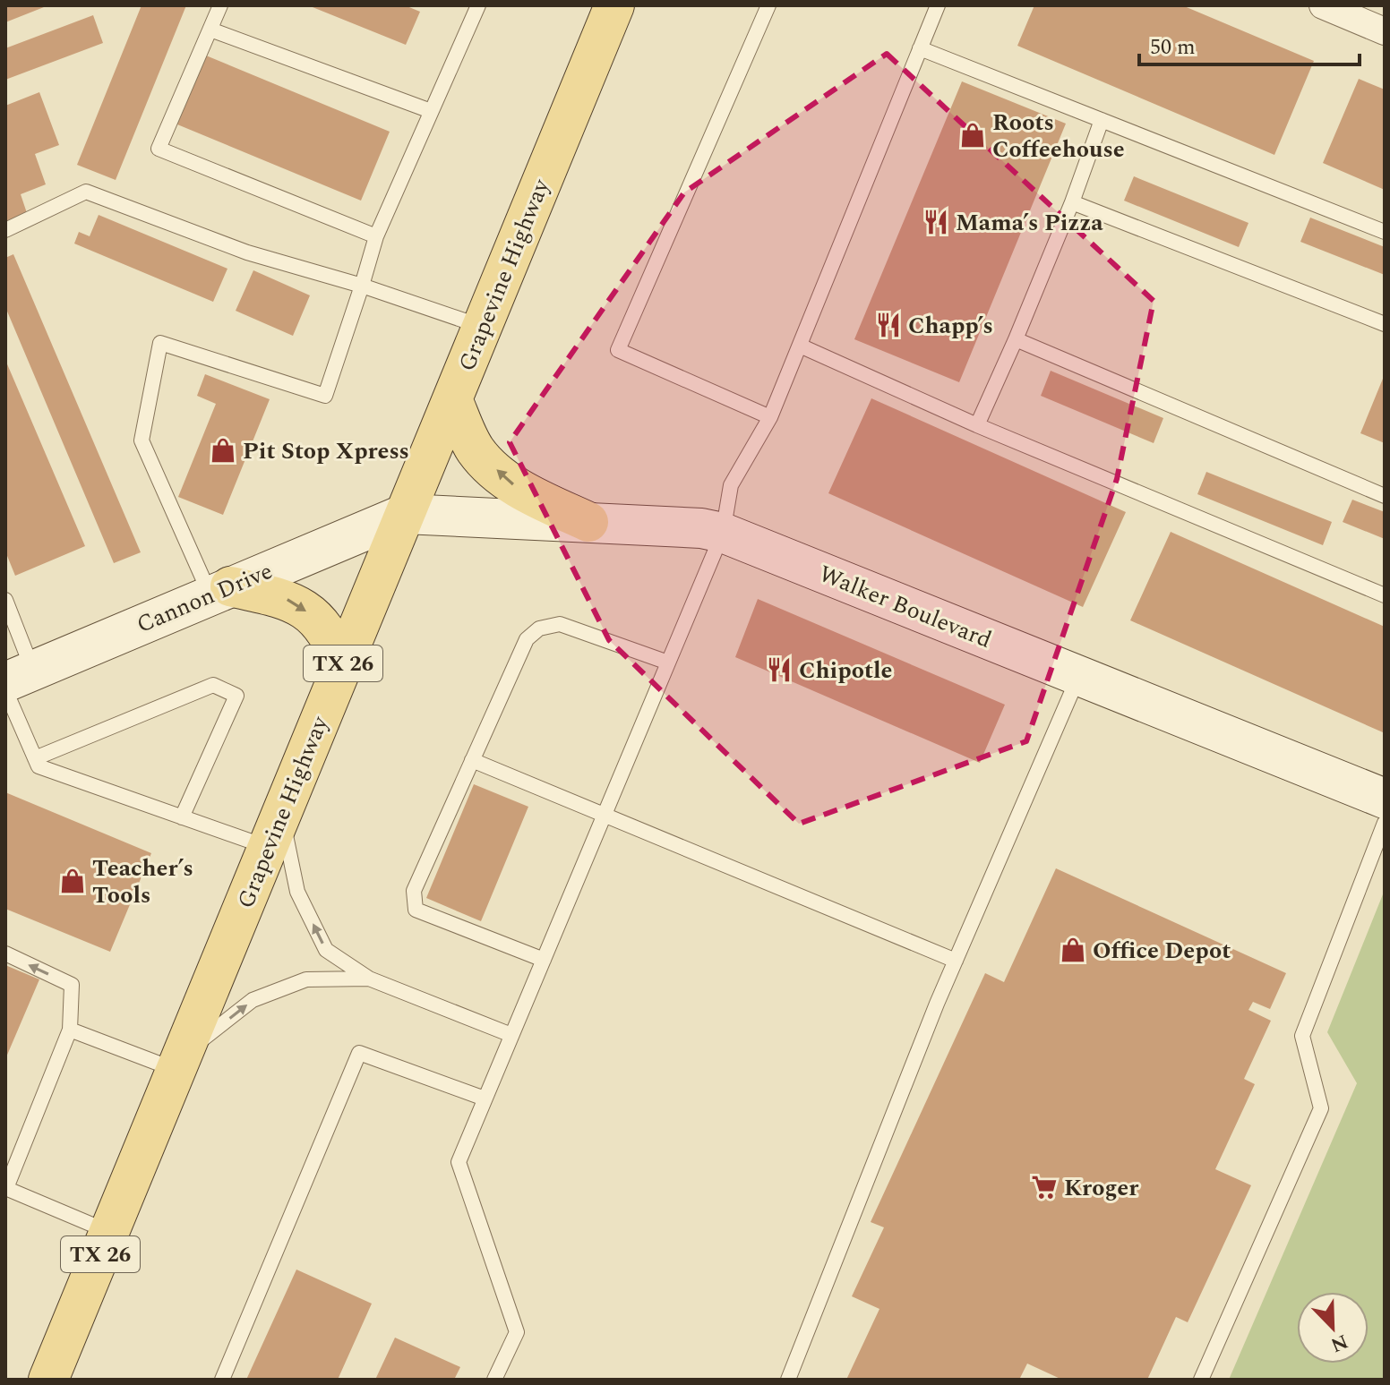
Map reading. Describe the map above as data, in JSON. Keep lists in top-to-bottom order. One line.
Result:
{"streets":{"main road":["Grapevine Highway","TX 26"],"street":["Cannon Drive","Walker Boulevard"]},"crossings":[["Grapevine Highway","Cannon Drive"],["Grapevine Highway","Walker Boulevard"],["Cannon Drive","Walker Boulevard"]],"places":{"shop":["Roots Coffeehouse","Pit Stop Xpress","Teacher’s Tools","Office Depot"],"restaurant":["Mama’s Pizza","Chapp’s","Chipotle"],"supermarket":["Kroger"]},"scale_bar":"50 m","north":"bottom right"}
